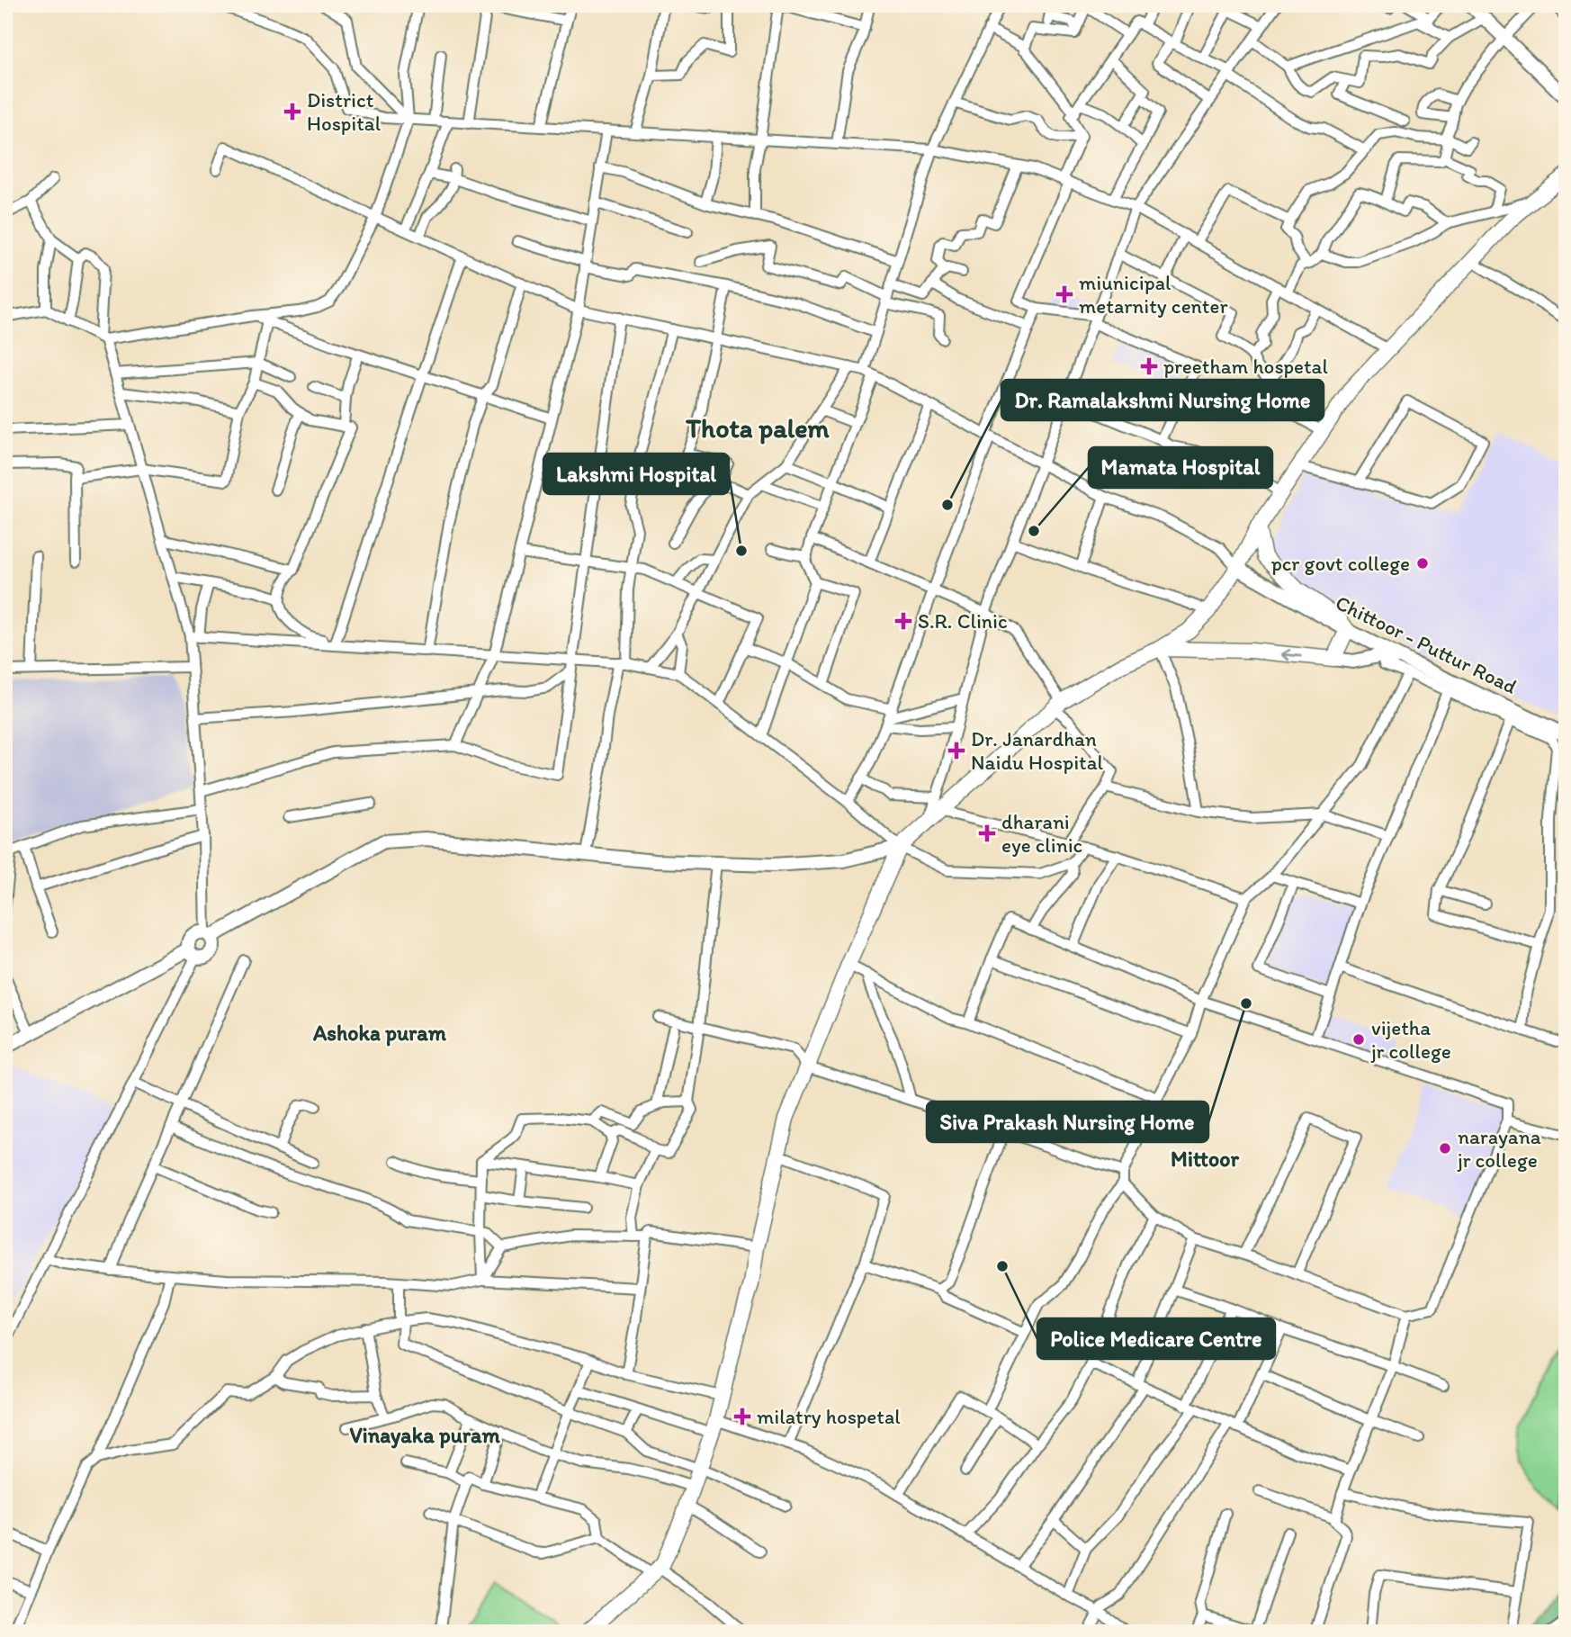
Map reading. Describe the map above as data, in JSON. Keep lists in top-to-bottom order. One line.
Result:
{"streets":{"main road":["Chittoor - Puttur Road"]},"districts":["Thota palem","Ashoka puram","Mittoor","Vinayaka puram"],"places":{"health":["District Hospital","miunicipal metarnity center","preetham hospetal","S.R. Clinic","Dr. Janardhan Naidu Hospital","dharani eye clinic","milatry hospetal"],"other":["Dr. Ramalakshmi Nursing Home","Mamata Hospital","Lakshmi Hospital","pcr govt college","Siva Prakash Nursing Home","vijetha jr college","narayana jr college","Police Medicare Centre"]}}
